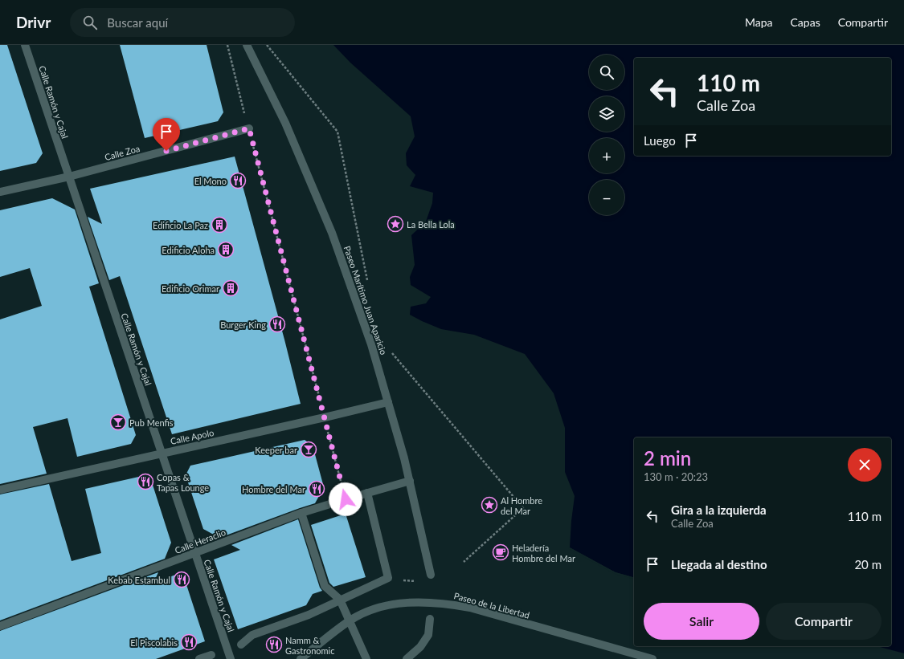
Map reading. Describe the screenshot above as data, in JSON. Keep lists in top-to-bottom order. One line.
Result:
{"streets":{"street":["Calle Ramón y Cajal","Calle Zoa","Paseo Marítimo Juan Aparicio","Calle Apolo","Calle Heraclio","Paseo de la Libertad"]},"crossings":[["Calle Ramón y Cajal","Calle Zoa"],["Calle Ramón y Cajal","Calle Apolo"],["Calle Ramón y Cajal","Calle Heraclio"],["Paseo Marítimo Juan Aparicio","Calle Apolo"],["Paseo Marítimo Juan Aparicio","Calle Heraclio"]],"places":{"restaurant":["El Mono","Burger King","Copas & Tapas Lounge","Hombre del Mar","Kebab Estambul","El Piscolabis","Namm & Gastronomic"],"place":["La Bella Lola","Al Hombre del Mar"],"building":["Edificio La Paz","Edificio Aloha","Edificio Orimar"],"bar":["Pub Menfis","Keeper bar"],"cafe":["Heladería Hombre del Mar"]},"page":{"header":"Drivr","search":"Buscar aquí","nav":["Mapa","Capas","Compartir"],"map_buttons":["+","−"],"turn":["110 m","Calle Zoa"],"then":"Luego","heading":["2 min","130 m · 20:23"],"list":[{"name":"Gira a la izquierda","note":"Calle Zoa","value":"110 m"},{"name":"Llegada al destino","value":"20 m"}],"buttons":["Salir","Compartir"]}}
